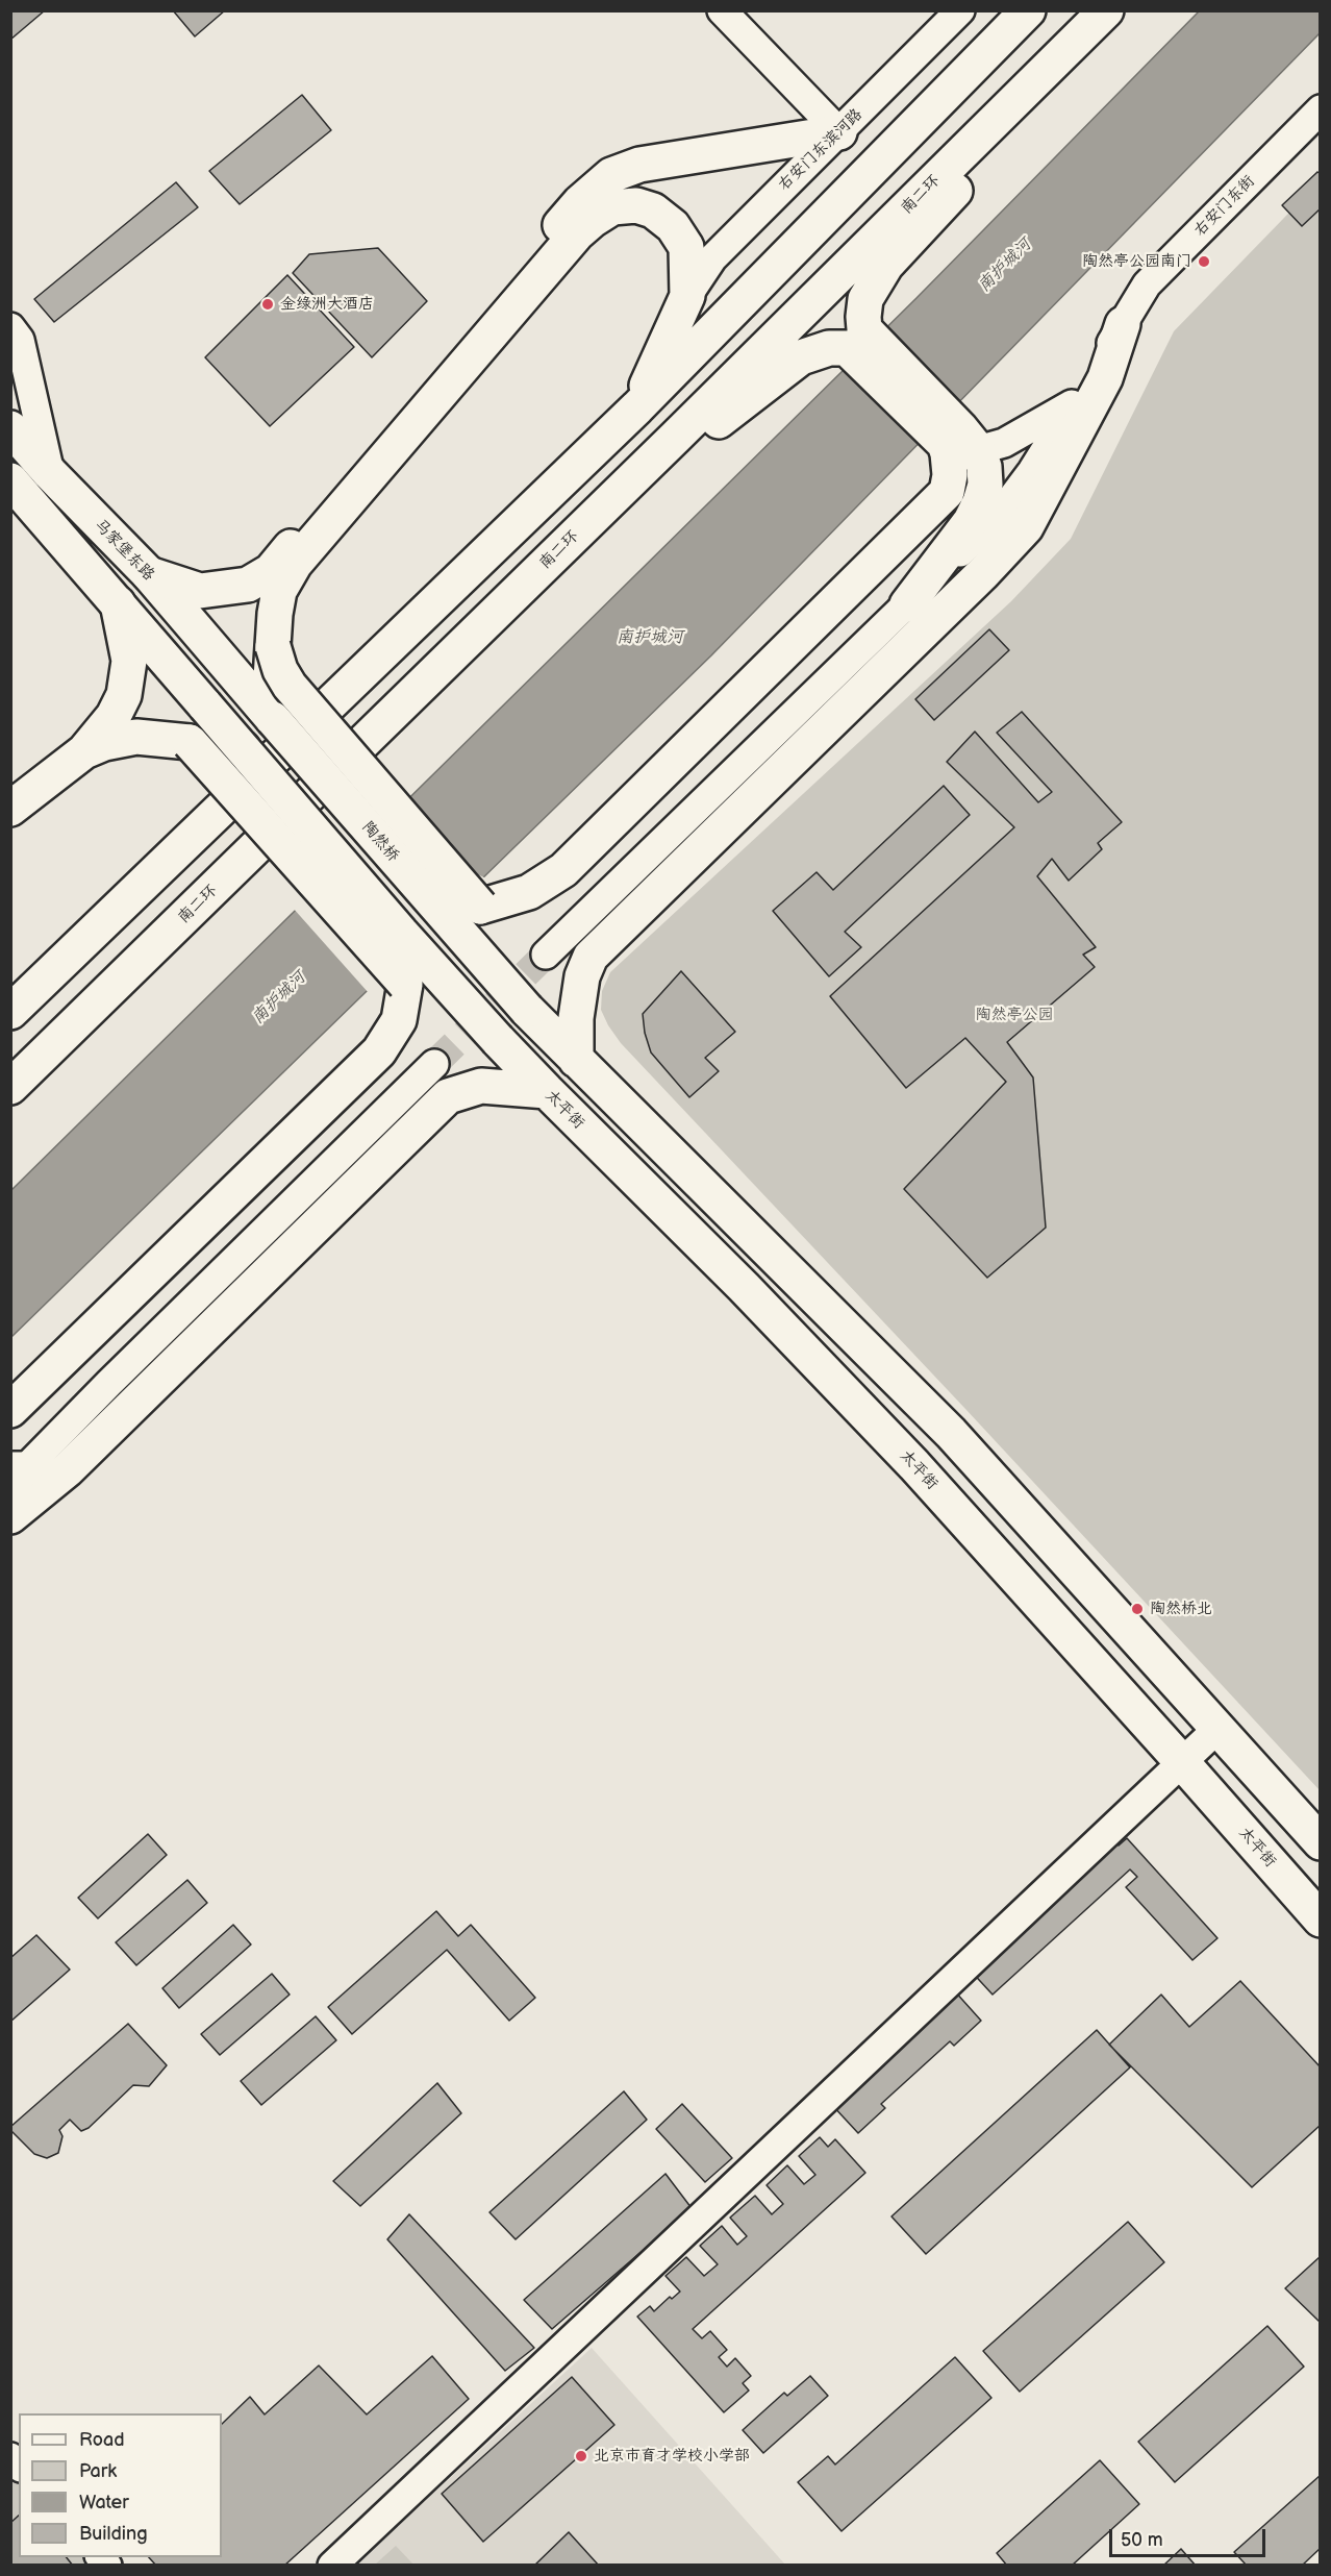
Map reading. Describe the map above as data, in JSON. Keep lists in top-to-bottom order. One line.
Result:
{"streets":{"main road":["南二环","马家堡东路","陶然桥","太平街"],"street":["右安门东滨河路","右安门东街"]},"crossings":[["马家堡东路","陶然桥"]],"water":["南护城河"],"parks":["陶然亭公园"],"places":["陶然亭公园南门","金绿洲大酒店","陶然桥北","北京市育才学校小学部"],"legend":["Road","Park","Water","Building"],"scale_bar":"50 m"}
